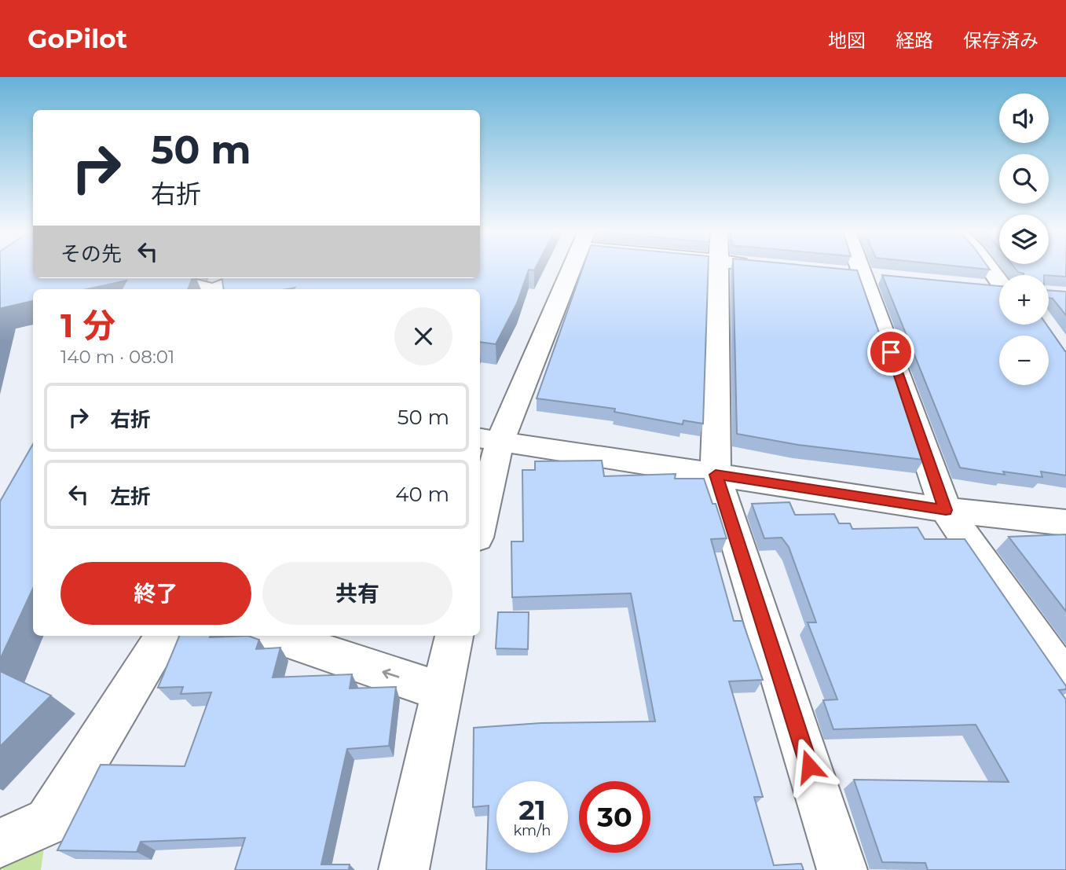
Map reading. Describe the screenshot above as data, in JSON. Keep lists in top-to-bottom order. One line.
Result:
{"page":{"header":"GoPilot","nav":["地図","経路","保存済み"],"map_buttons":["+","−"],"turn":["50 m","右折"],"then":"その先","heading":["1 分","140 m · 08:01"],"list":[{"name":"右折","value":"50 m"},{"name":"左折","value":"40 m"}],"buttons":["終了","共有"],"speed":"21 km/h","limit":"30"}}
